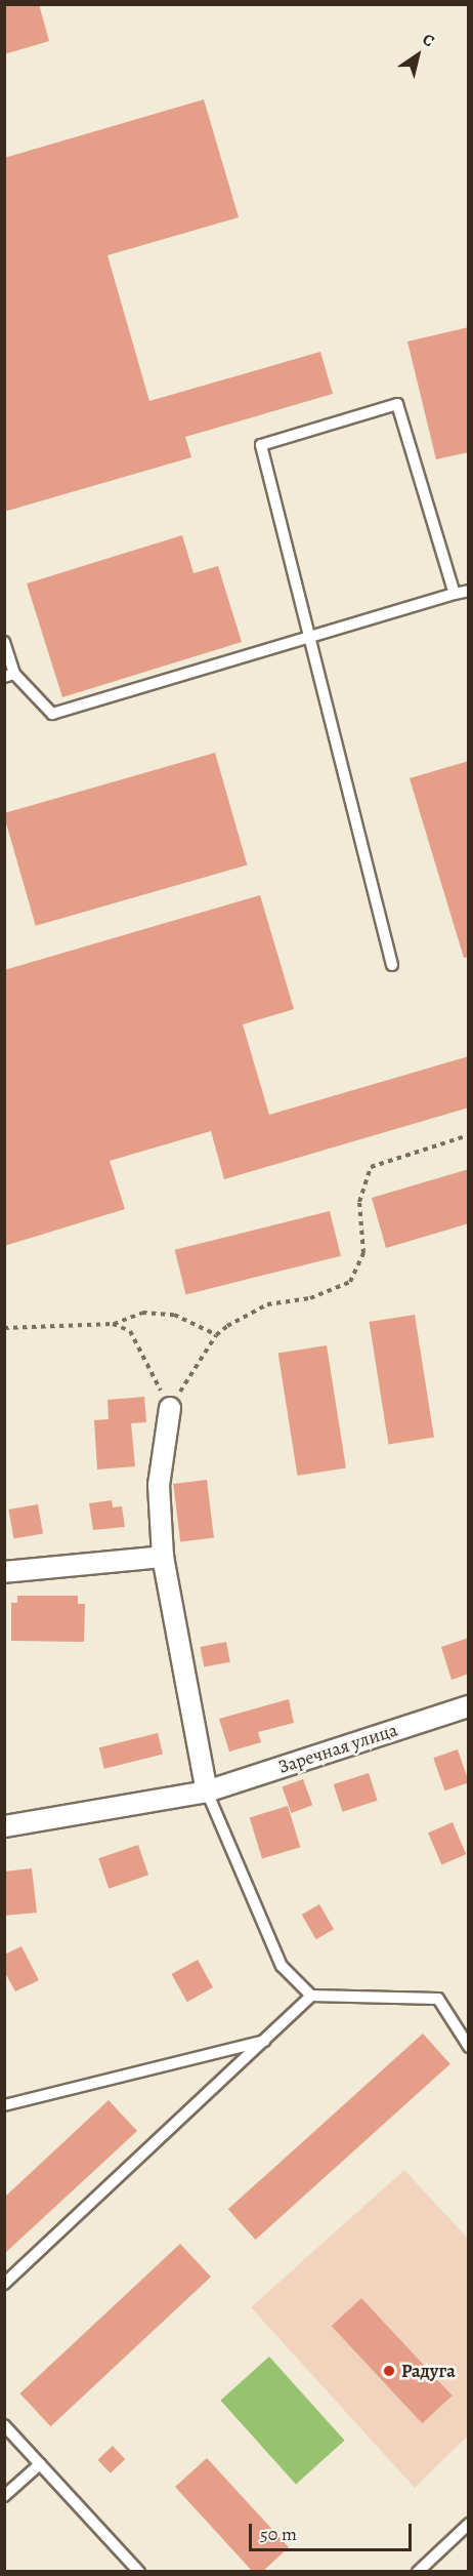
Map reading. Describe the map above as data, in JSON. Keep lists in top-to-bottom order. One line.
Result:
{"streets":{"street":["Заречная улица"]},"places":["Радуга"],"scale_bar":"50 m","north":"top right"}
